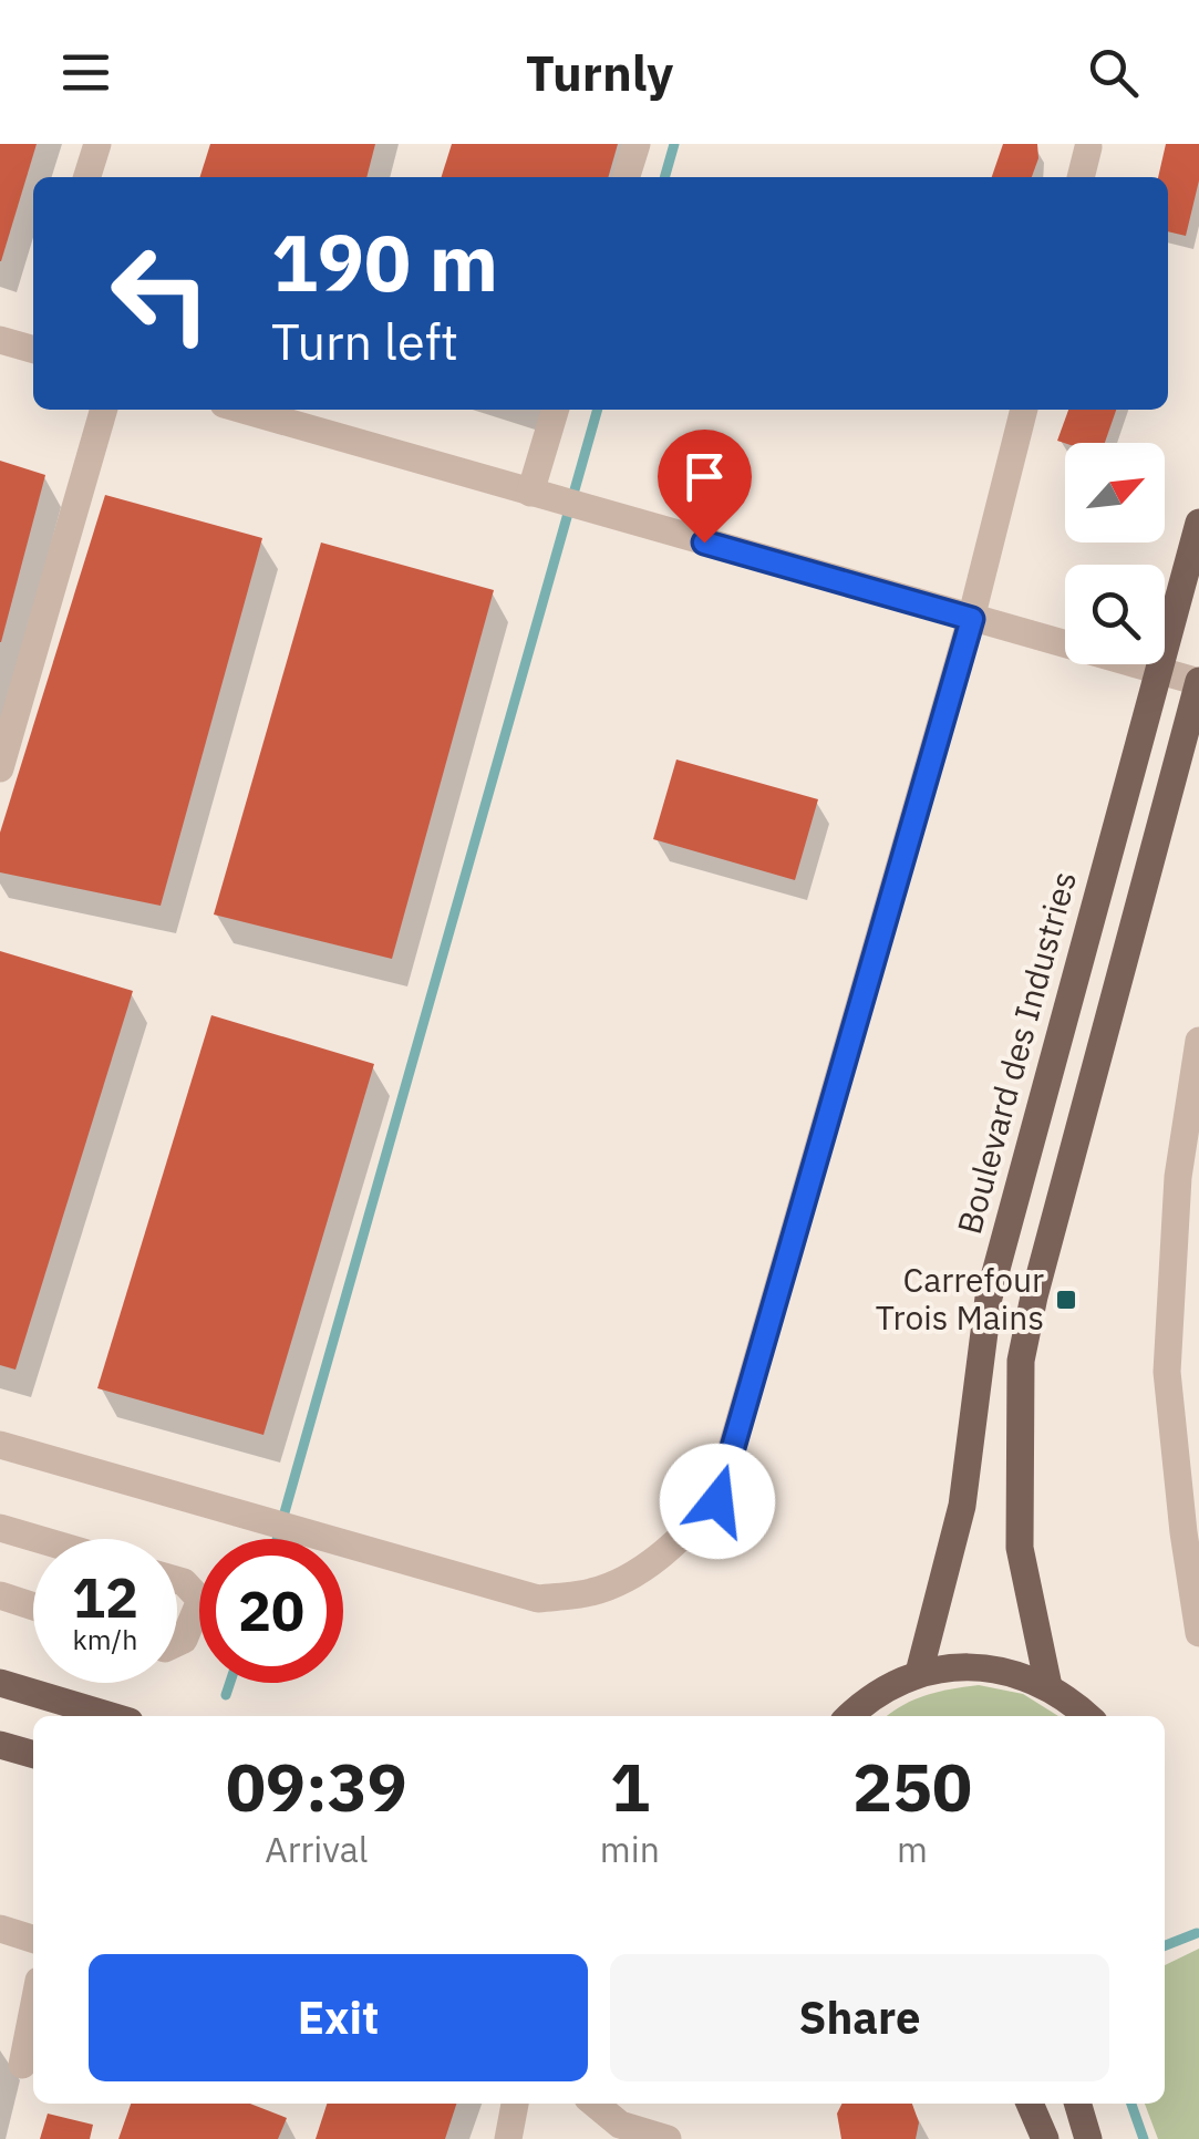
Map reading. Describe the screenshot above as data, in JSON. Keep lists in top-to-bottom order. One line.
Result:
{"streets":{"main road":["Boulevard des Industries"]},"places":{"transit":["Carrefour Trois Mains"]},"north":"top right","page":{"header":"Turnly","turn":["190 m","Turn left"],"speed":"12 km/h","limit":"20","eta":["09:39","Arrival","1","min","250","m"],"buttons":["Exit","Share"]}}
